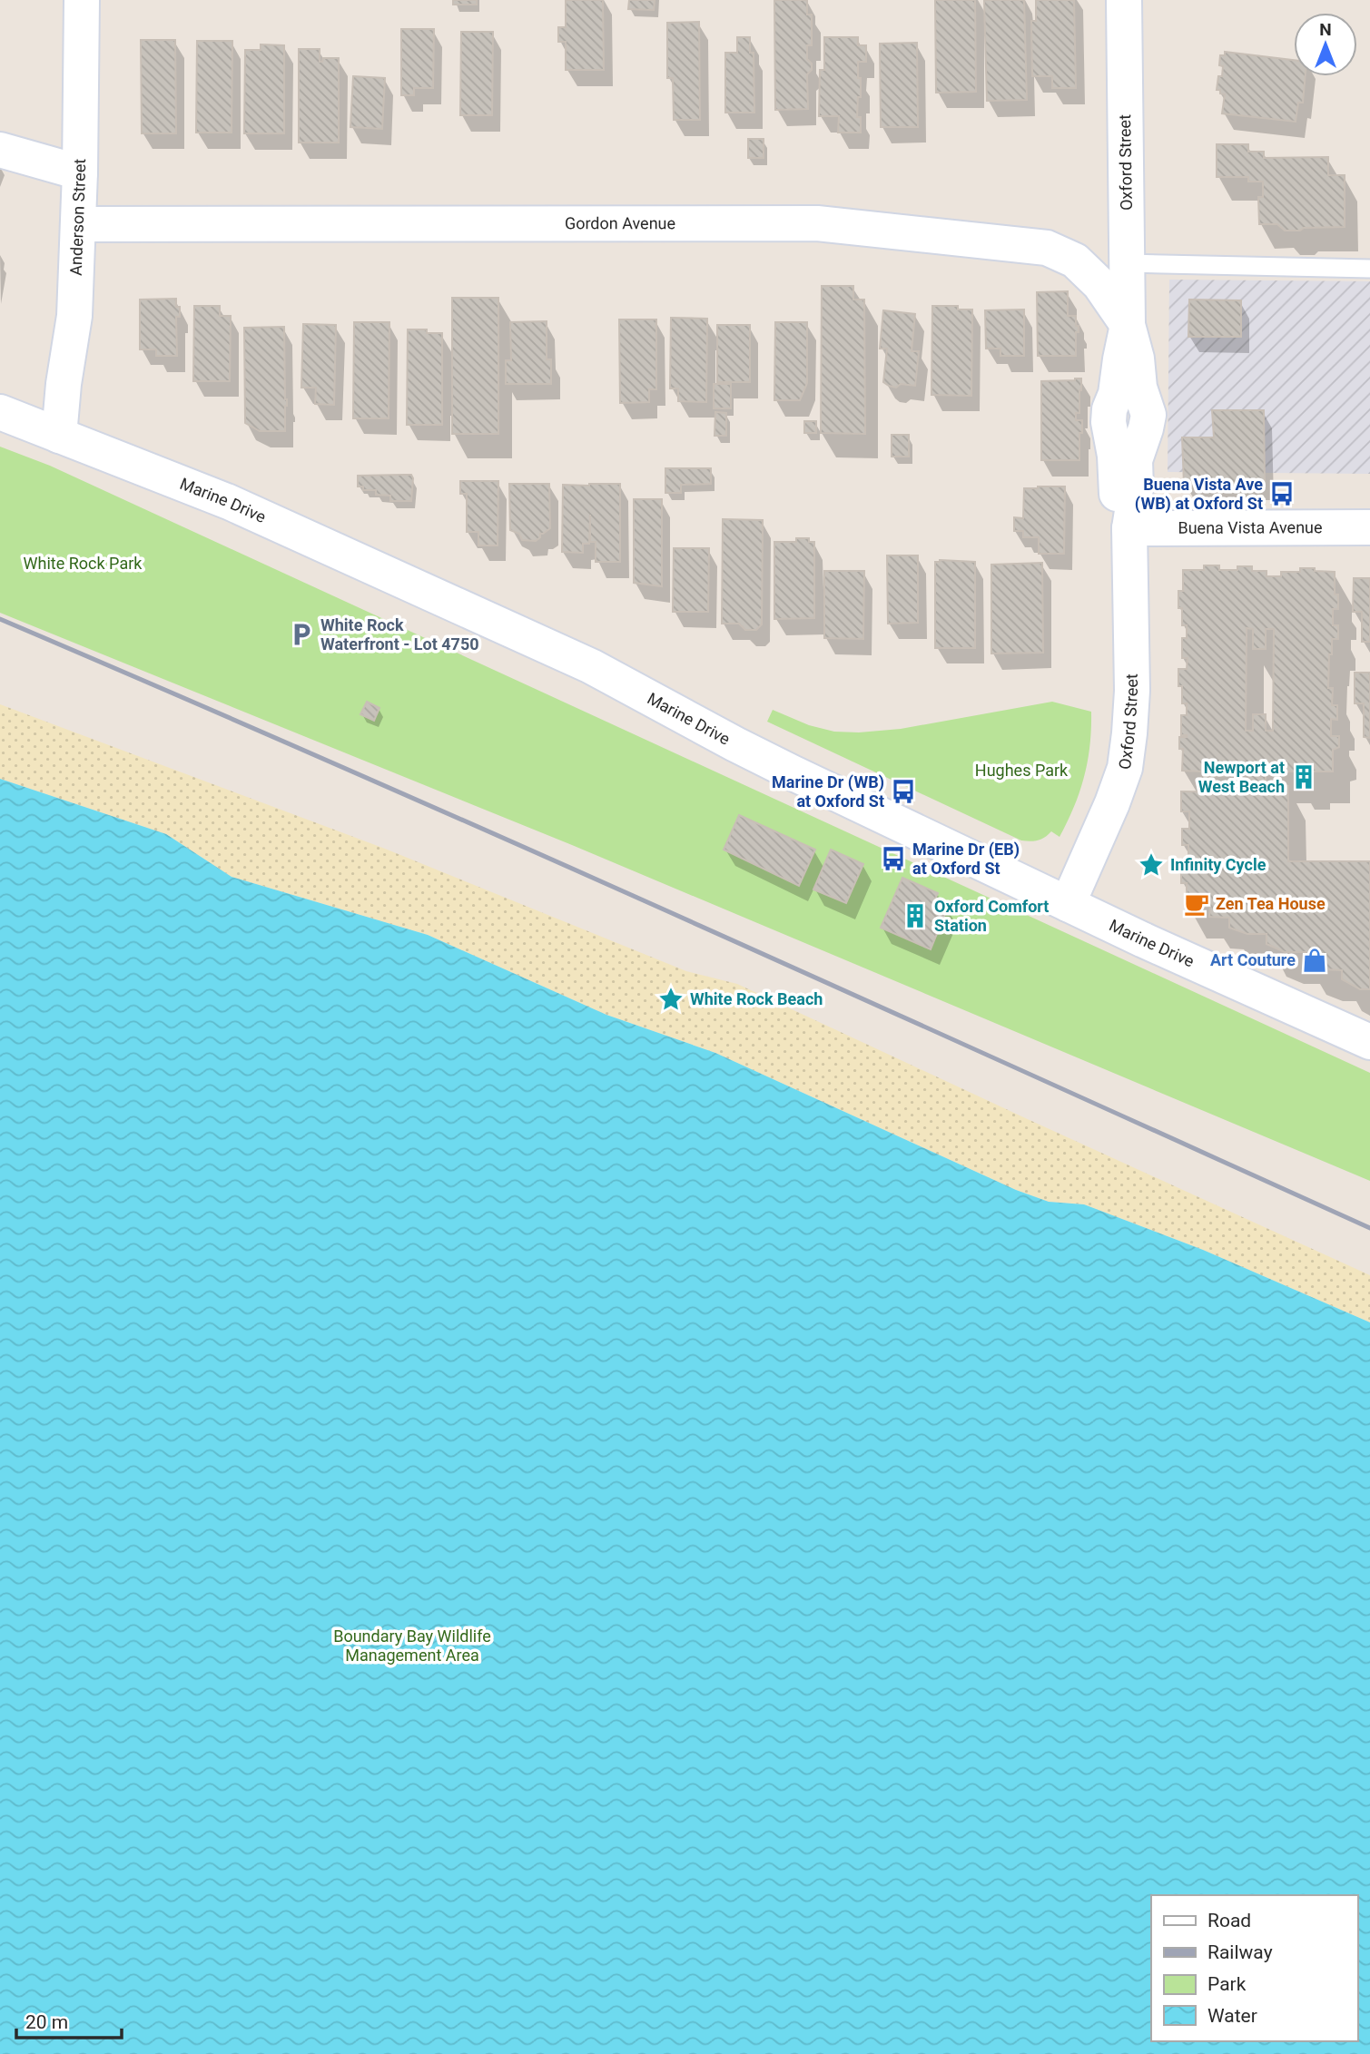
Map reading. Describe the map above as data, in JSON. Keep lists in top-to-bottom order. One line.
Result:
{"streets":{"street":["Oxford Street","Anderson Street","Gordon Avenue","Marine Drive","Buena Vista Avenue"]},"crossings":[["Oxford Street","Gordon Avenue"],["Oxford Street","Marine Drive"],["Oxford Street","Buena Vista Avenue"],["Anderson Street","Gordon Avenue"],["Anderson Street","Marine Drive"]],"parks":["White Rock Park","Hughes Park","Boundary Bay Wildlife Management Area"],"places":{"bus stop":["Buena Vista Ave (WB) at Oxford St","Marine Dr (WB) at Oxford St","Marine Dr (EB) at Oxford St"],"parking":["White Rock Waterfront - Lot 4750"],"building":["Newport at West Beach","Oxford Comfort Station"],"place":["Infinity Cycle","White Rock Beach"],"cafe":["Zen Tea House"],"shop":["Art Couture"]},"legend":["Road","Railway","Park","Water"],"scale_bar":"20 m","north":"top"}
